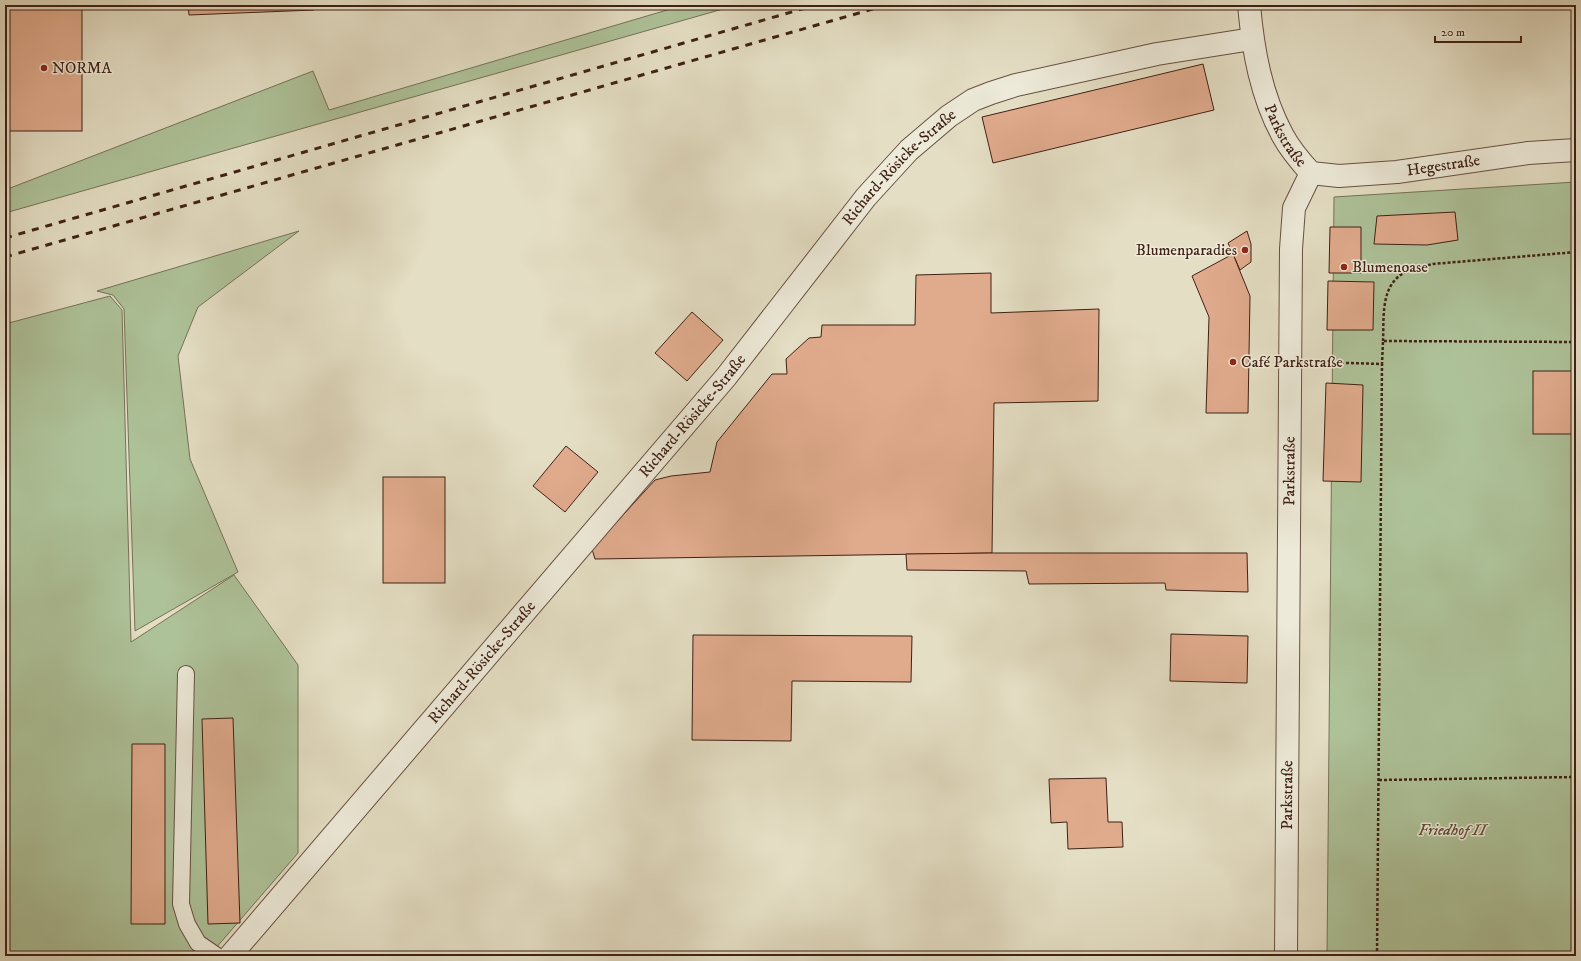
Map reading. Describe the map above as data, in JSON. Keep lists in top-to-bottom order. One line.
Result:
{"streets":{"street":["Parkstraße","Hegestraße","Richard-Rösicke-Straße"]},"crossings":[["Parkstraße","Hegestraße"],["Parkstraße","Richard-Rösicke-Straße"]],"parks":["Friedhof II"],"places":["NORMA","Blumenparadies","Blumenoase","Café Parkstraße"],"scale_bar":"20 m"}
